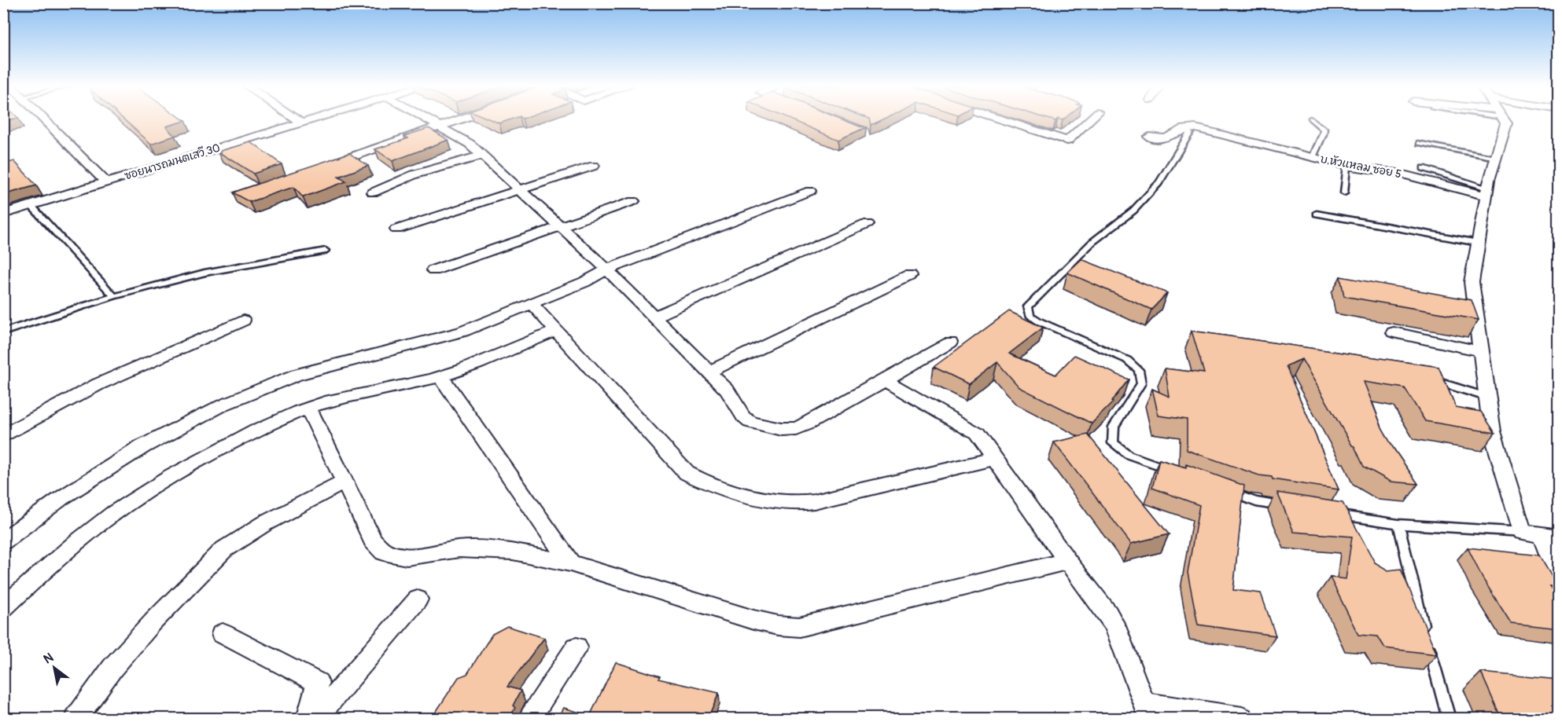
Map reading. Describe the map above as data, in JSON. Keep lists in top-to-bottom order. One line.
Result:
{"streets":{"street":["ซอยนารถมนตเสวี 30","บ.หัวแหลม ซอย 5"]},"north":"top left"}
